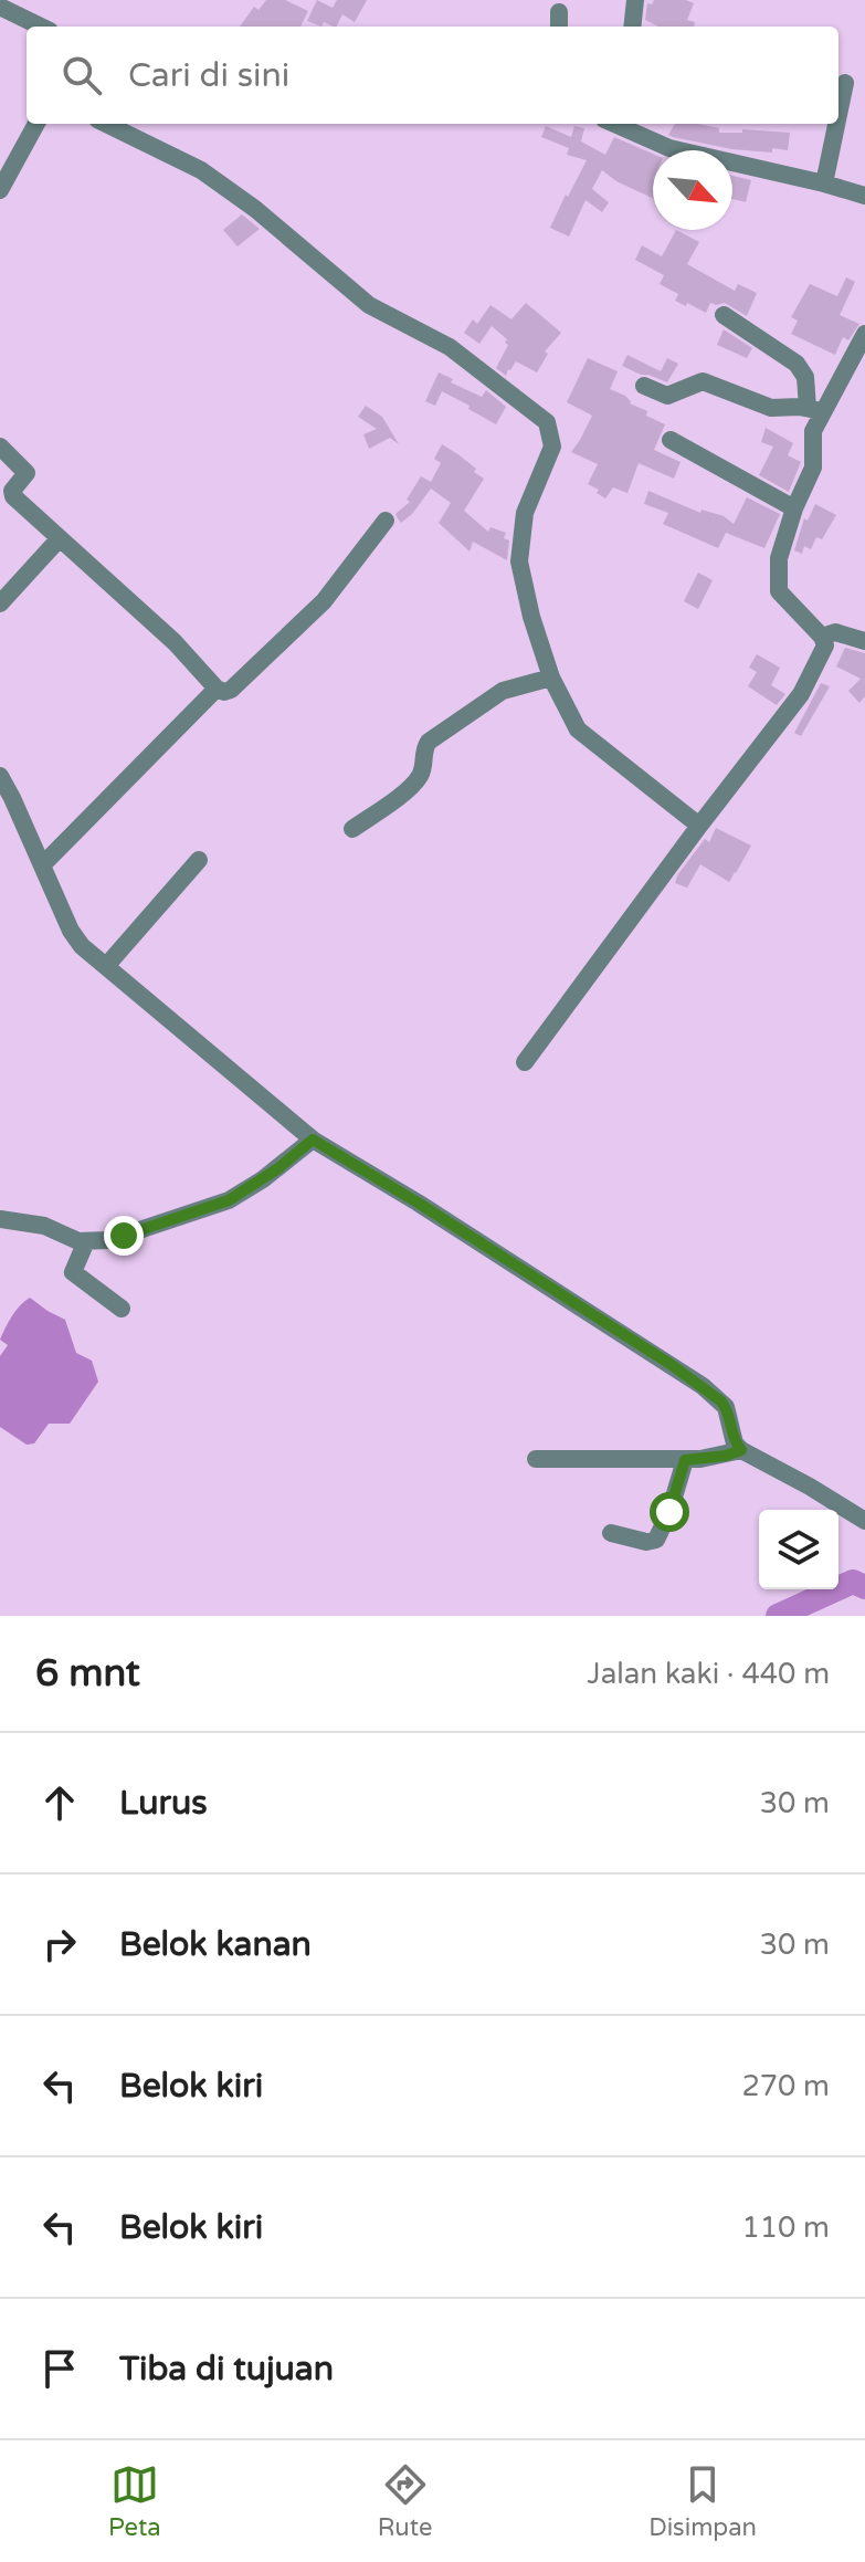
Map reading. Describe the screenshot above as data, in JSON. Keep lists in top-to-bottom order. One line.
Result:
{"north":"bottom right","page":{"search":"Cari di sini","heading":["6 mnt","Jalan kaki · 440 m"],"list":[["Lurus","30 m"],["Belok kanan","30 m"],["Belok kiri","270 m"],["Belok kiri","110 m"],"Tiba di tujuan"],"nav":["Peta","Rute","Disimpan"]}}
